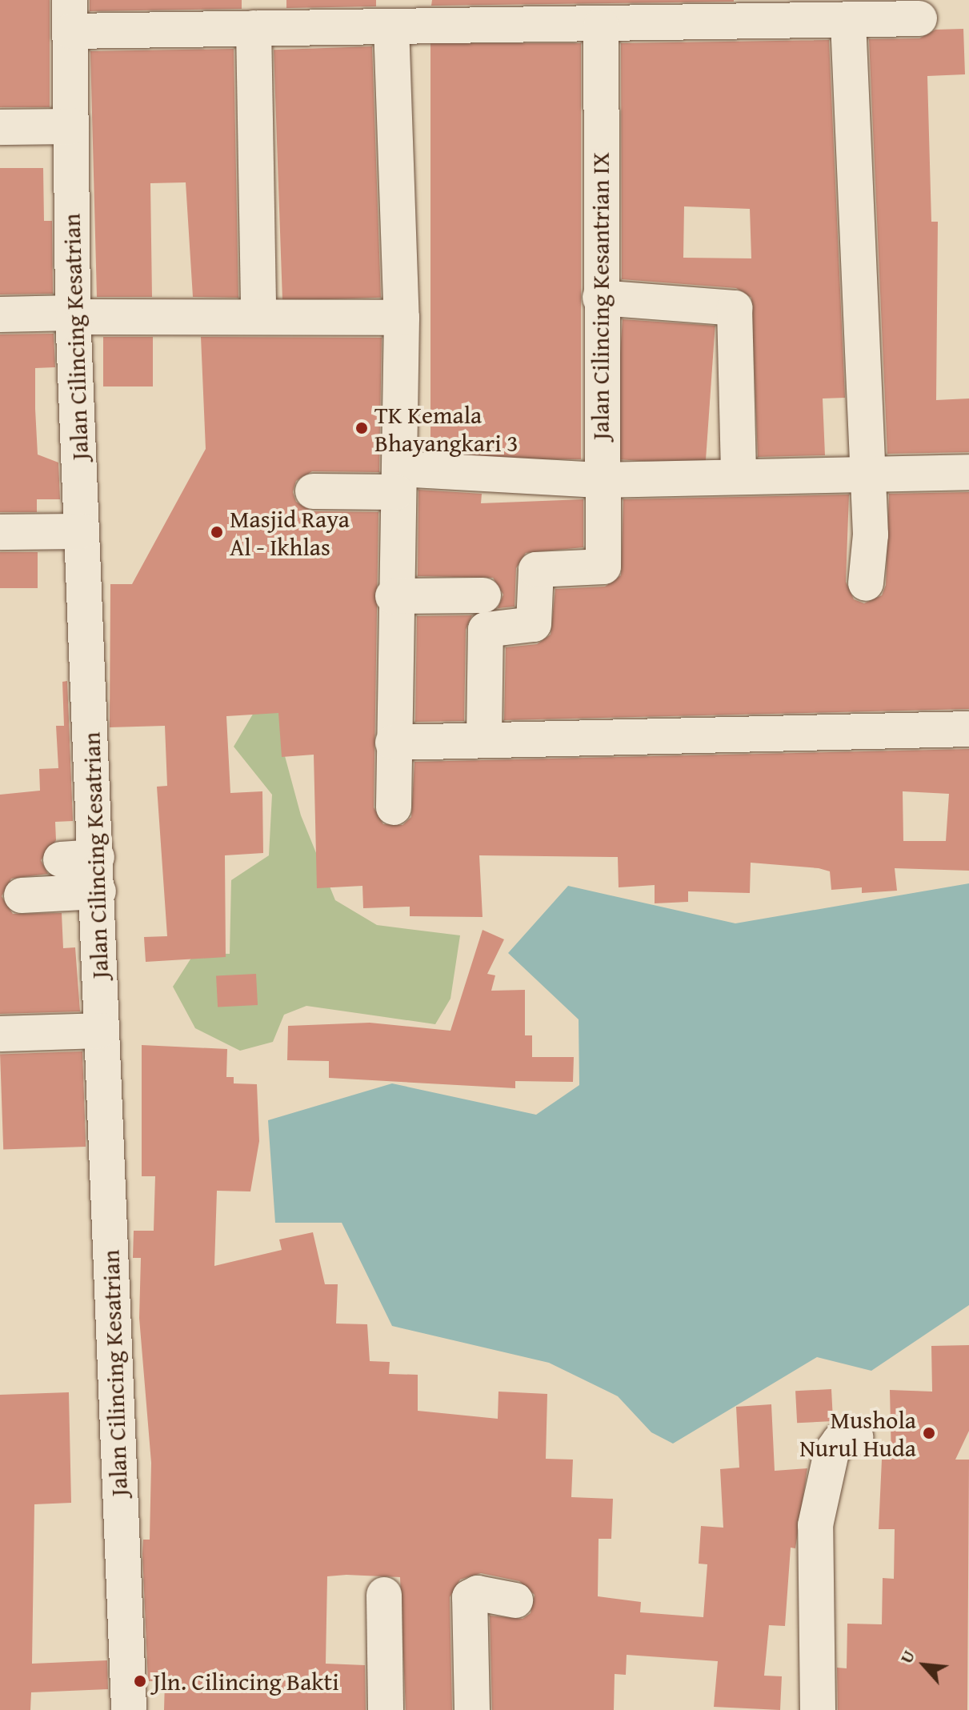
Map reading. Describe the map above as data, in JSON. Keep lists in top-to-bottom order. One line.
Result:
{"streets":{"street":["Jalan Cilincing Kesantrian IX","Jalan Cilincing Kesatrian"]},"places":["TK Kemala Bhayangkari 3","Masjid Raya Al - Ikhlas","Mushola Nurul Huda","Jln. Cilincing Bakti"],"north":"top left"}
